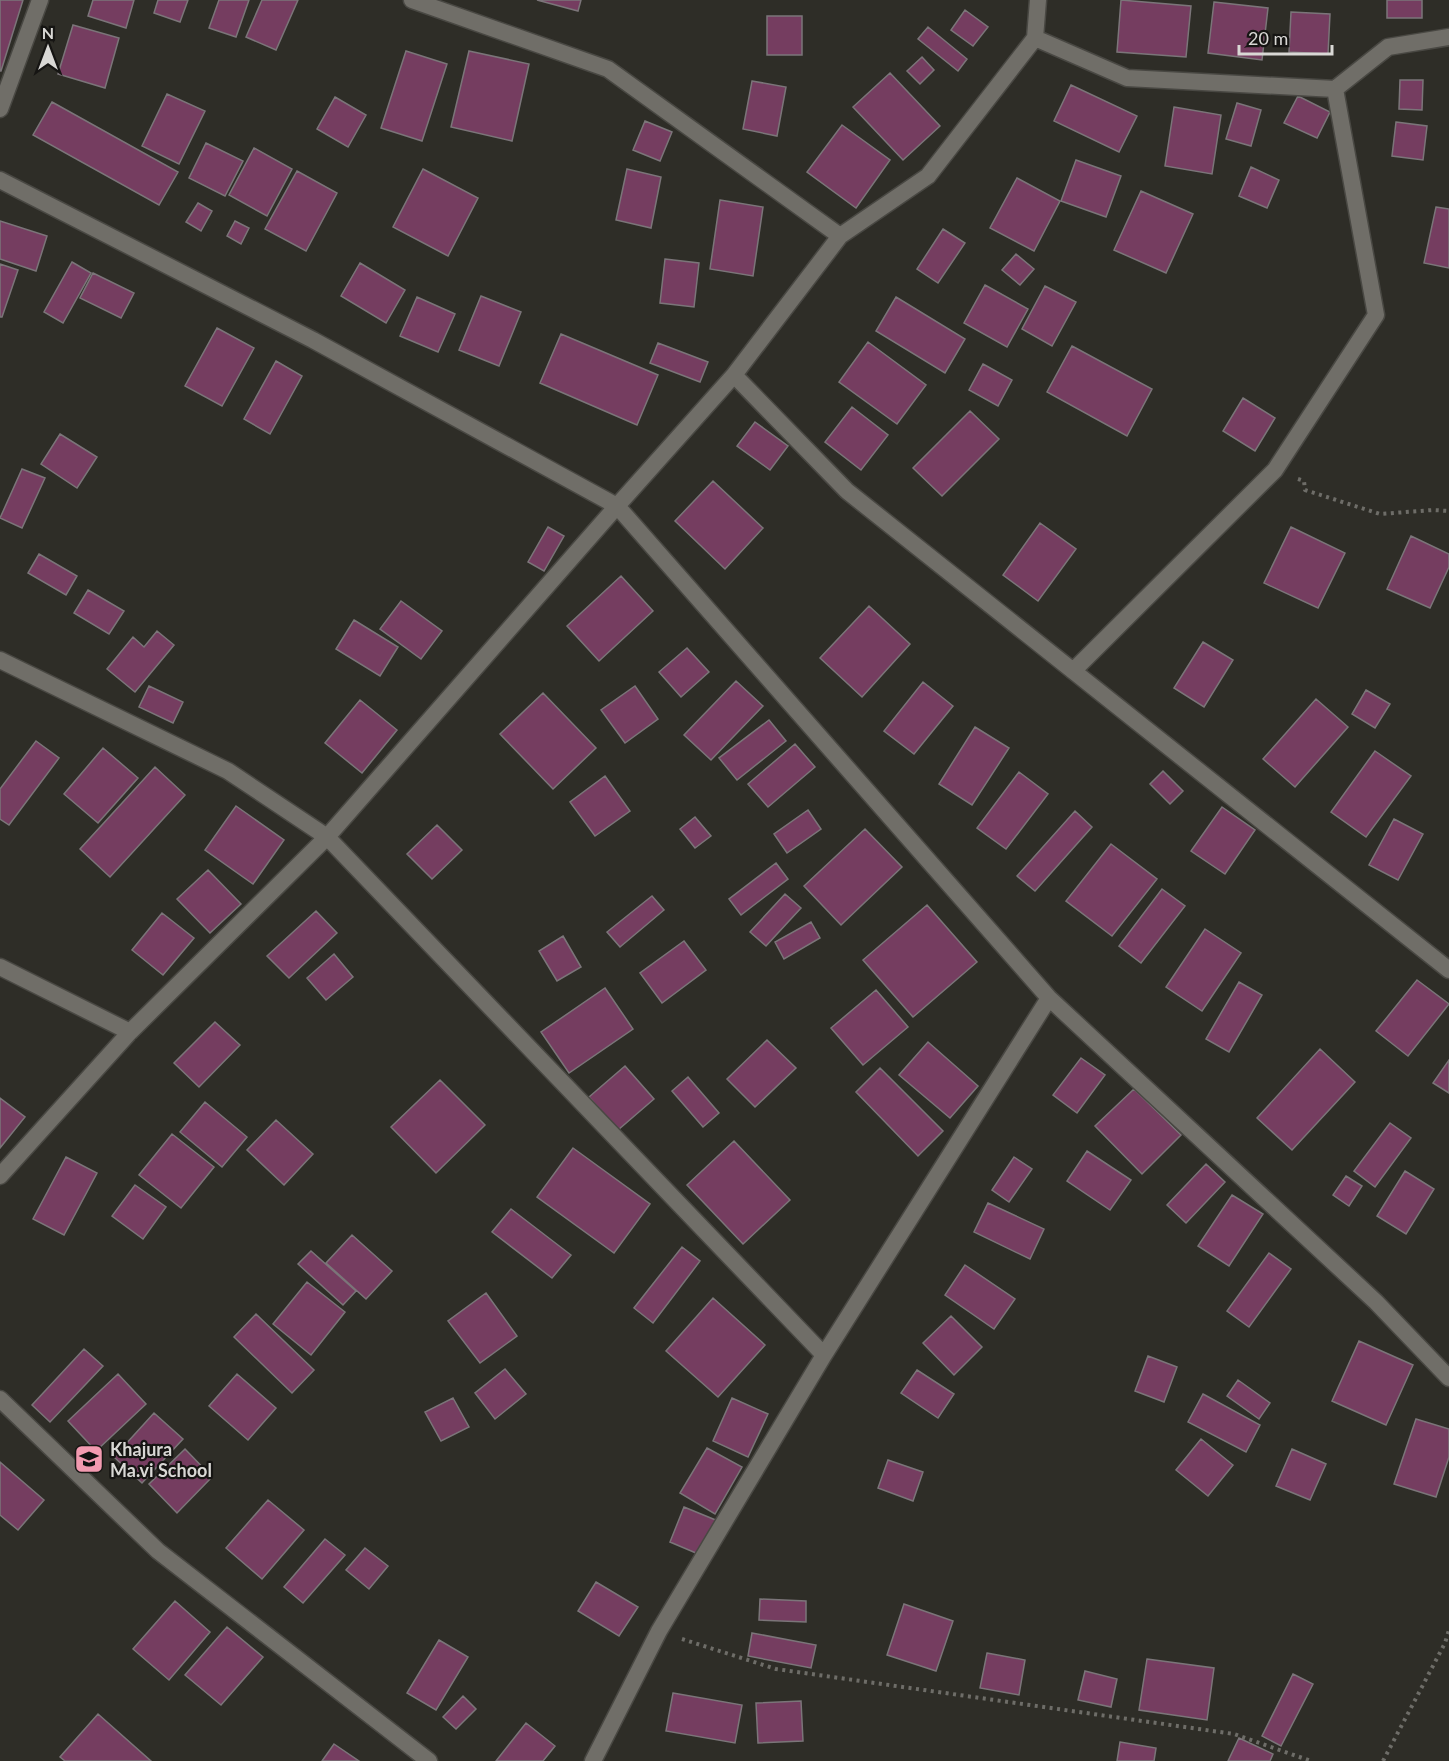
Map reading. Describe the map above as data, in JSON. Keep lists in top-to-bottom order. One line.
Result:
{"places":{"school or university":["Khajura Ma.vi School"]},"scale_bar":"20 m","north":"top"}
